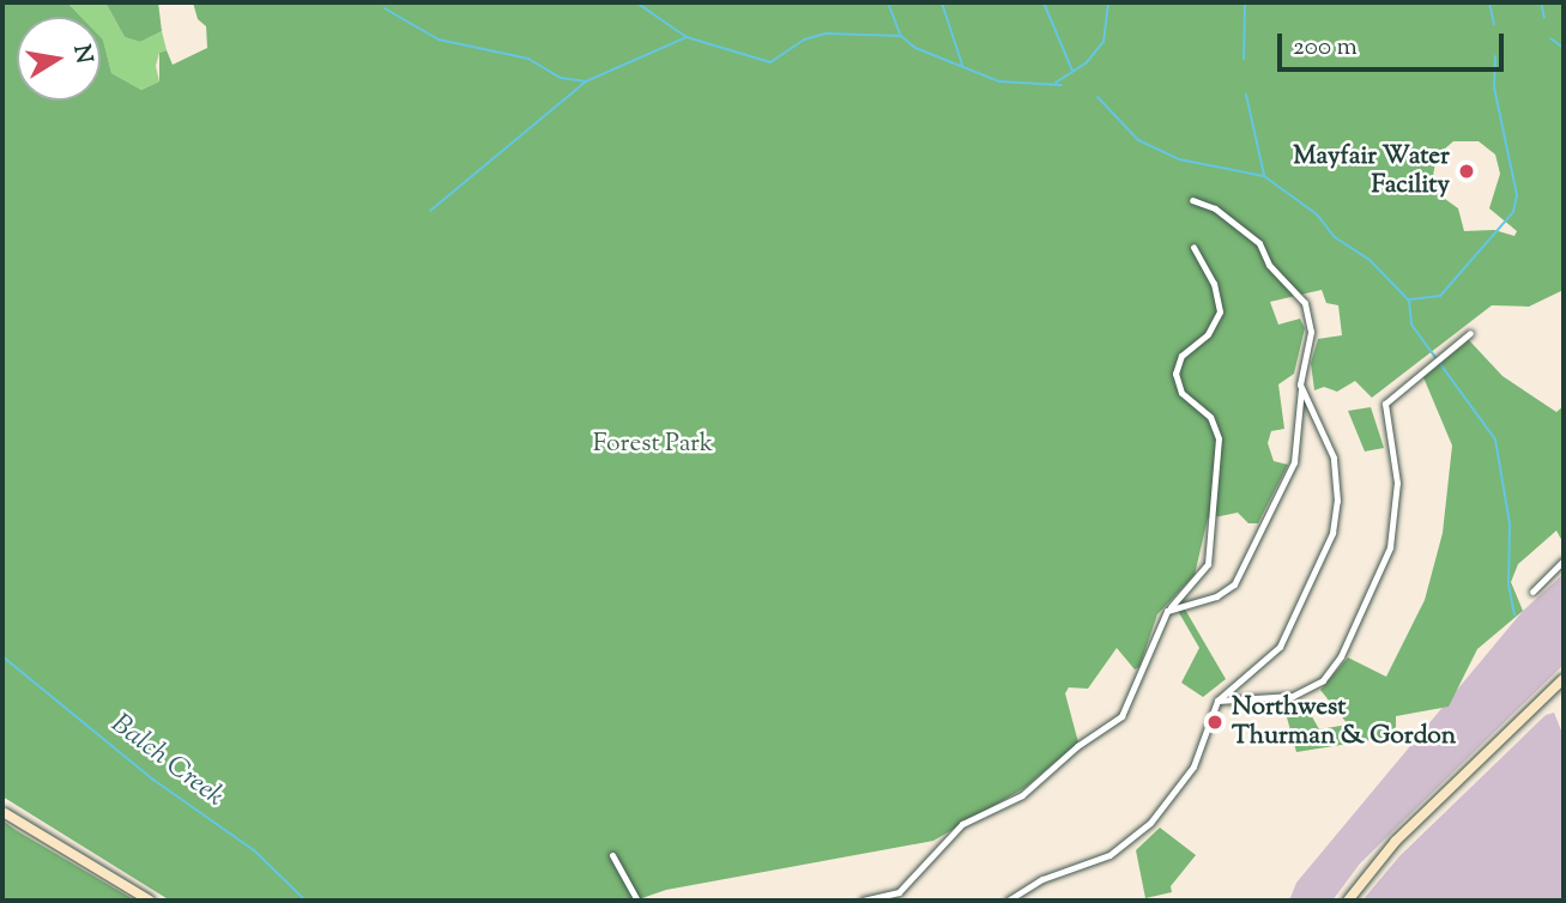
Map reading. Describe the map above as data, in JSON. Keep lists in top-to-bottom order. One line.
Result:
{"water":["Balch Creek"],"parks":["Forest Park"],"places":["Mayfair Water Facility","Northwest Thurman & Gordon"],"scale_bar":"200 m","north":"right"}
